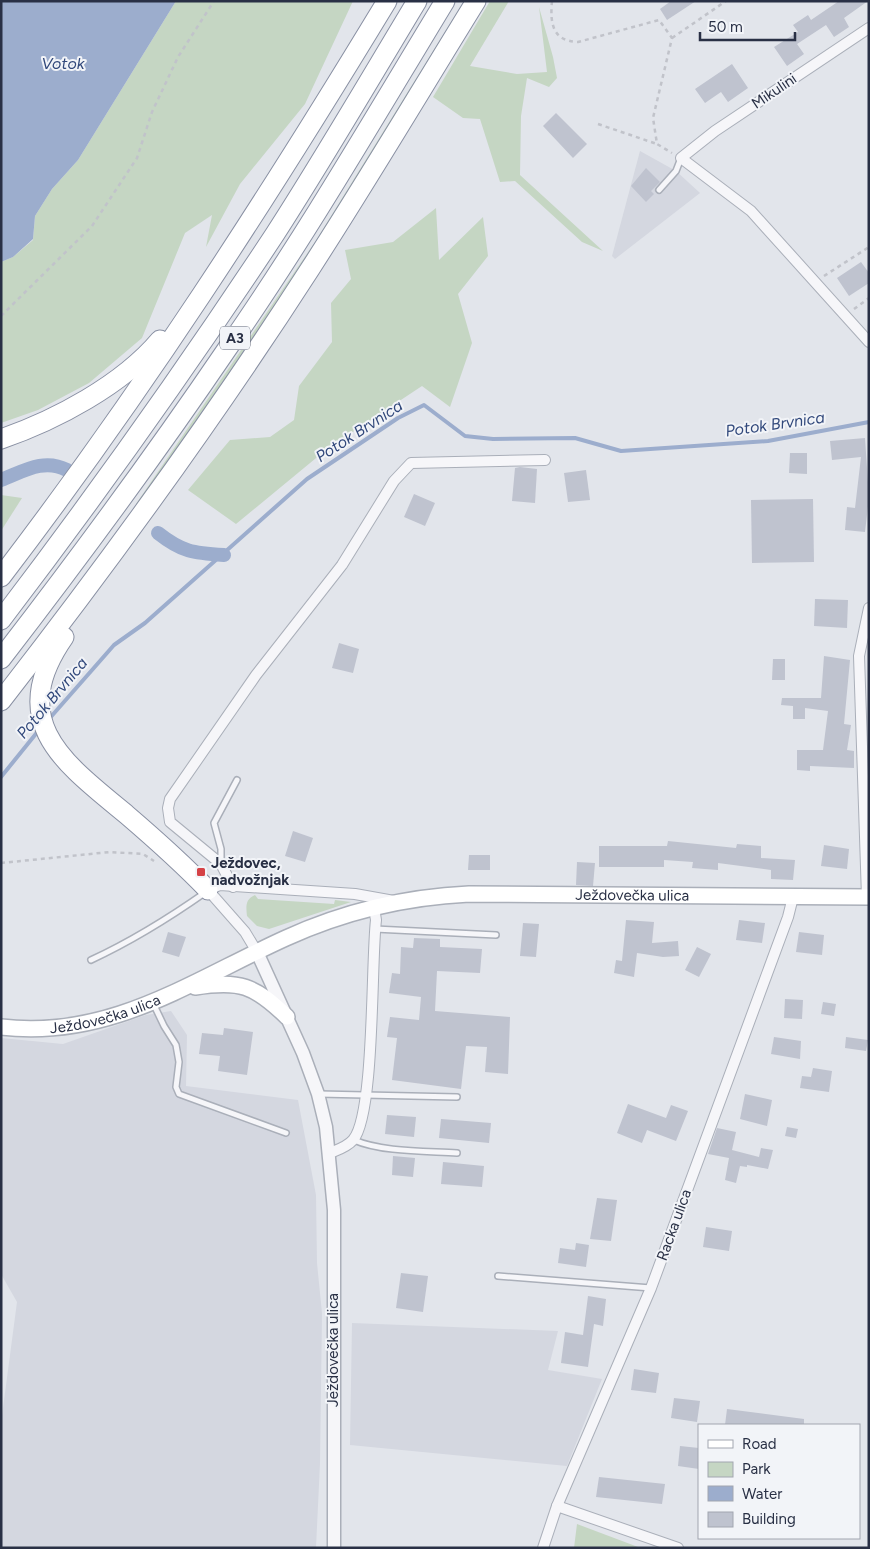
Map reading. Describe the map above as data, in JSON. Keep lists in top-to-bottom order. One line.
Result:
{"streets":{"highway":["A3"],"main road":["Ježdovečka ulica"],"street":["Mikulini","Racka ulica"]},"crossings":[["Ježdovečka ulica","Racka ulica"]],"water":["Votok","Potok Brvnica"],"places":{"transit":["Ježdovec, nadvožnjak"]},"legend":["Road","Park","Water","Building"],"scale_bar":"50 m"}
